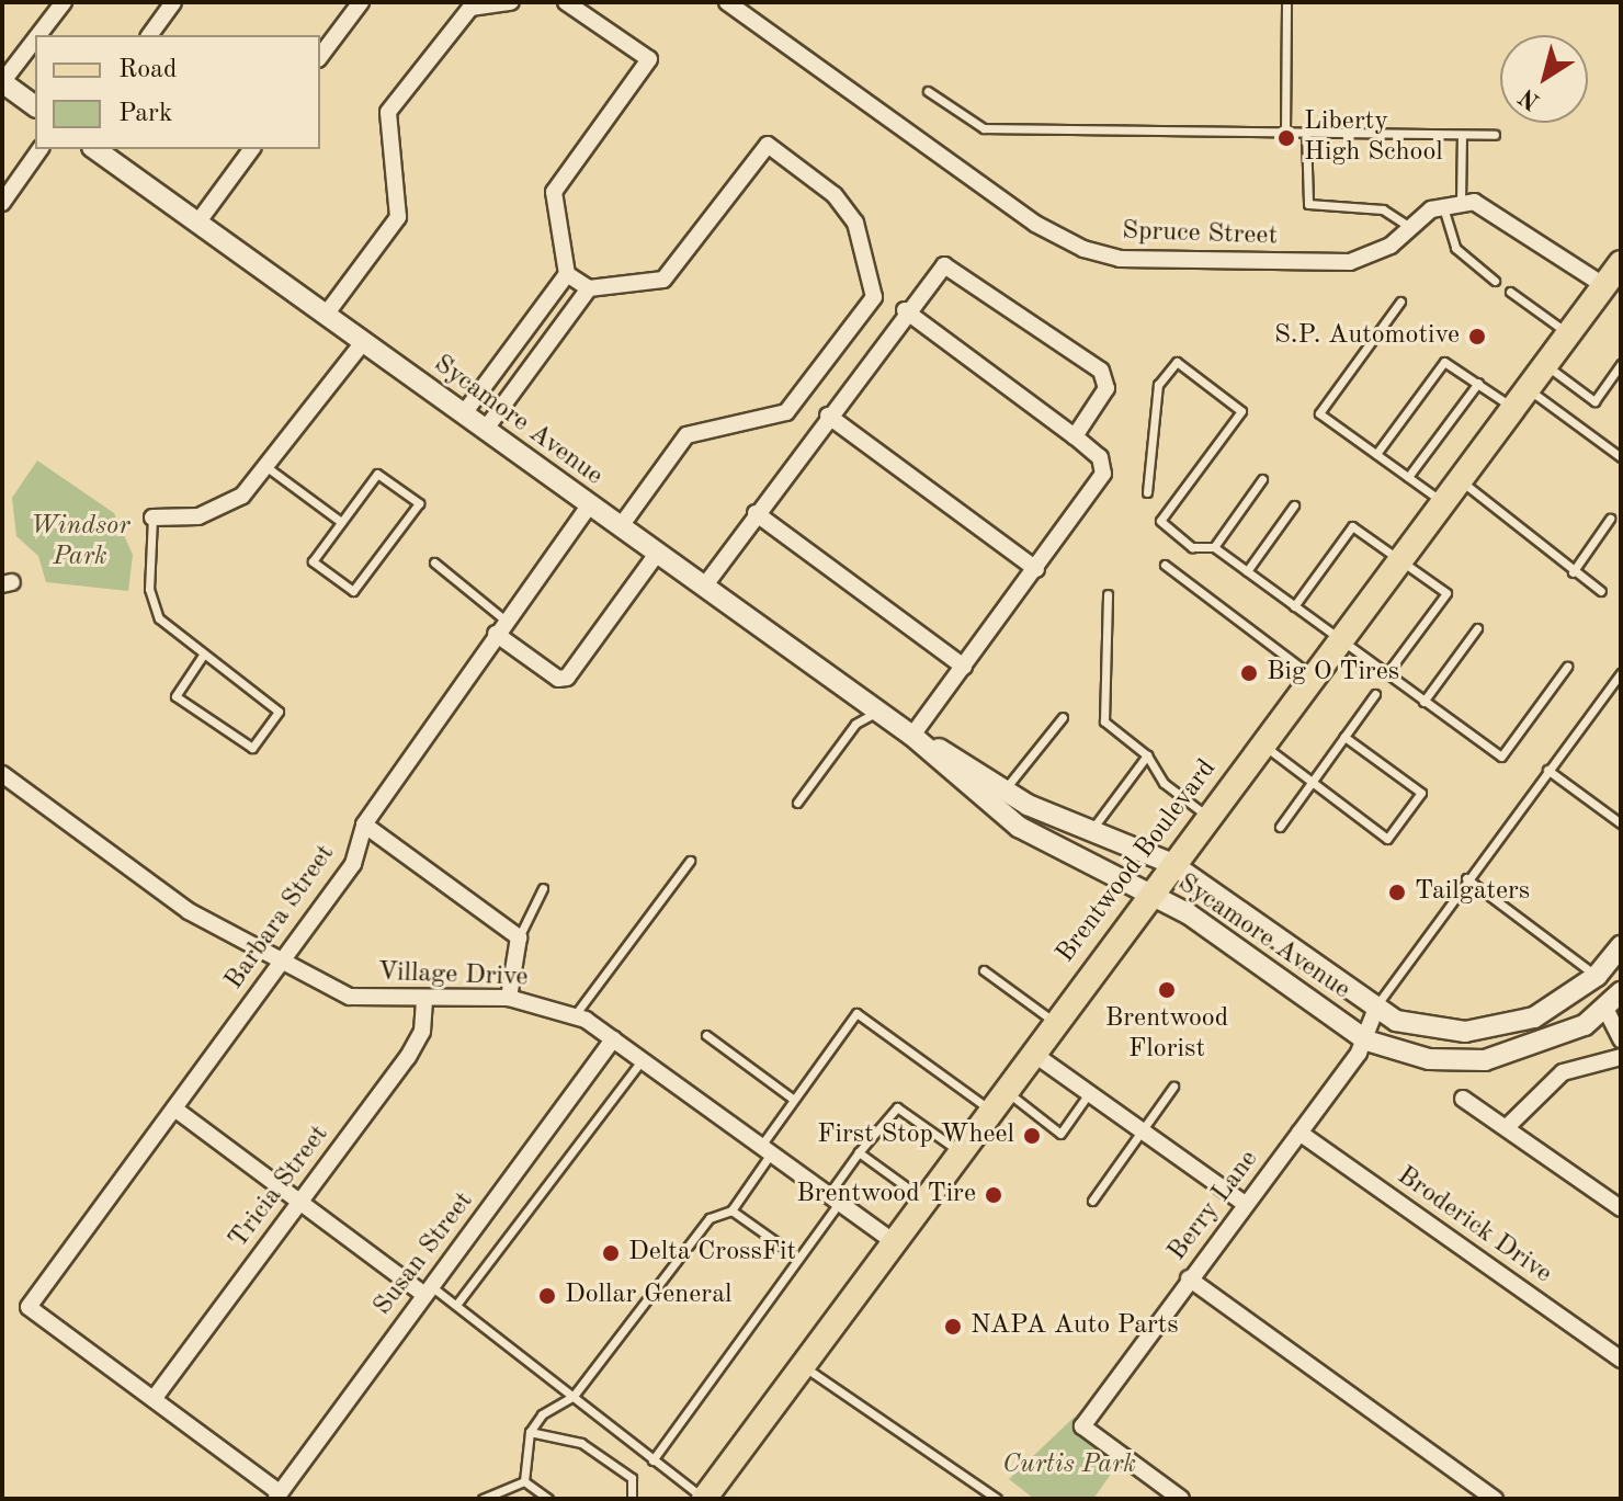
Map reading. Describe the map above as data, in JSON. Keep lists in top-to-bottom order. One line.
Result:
{"streets":{"main road":["Brentwood Boulevard"],"street":["Spruce Street","Sycamore Avenue","Barbara Street","Village Drive","Tricia Street","Berry Lane","Broderick Drive","Susan Street"]},"crossings":[["Spruce Street","Brentwood Boulevard"],["Sycamore Avenue","Brentwood Boulevard"],["Sycamore Avenue","Barbara Street"],["Sycamore Avenue","Berry Lane"],["Brentwood Boulevard","Village Drive"],["Barbara Street","Village Drive"],["Barbara Street","Tricia Street"],["Village Drive","Tricia Street"],["Village Drive","Susan Street"],["Berry Lane","Broderick Drive"]],"parks":["Windsor Park","Curtis Park"],"places":["Liberty High School","S.P. Automotive","Big O Tires","Tailgaters","Brentwood Florist","First Stop Wheel","Brentwood Tire","Delta CrossFit","Dollar General","NAPA Auto Parts"],"legend":["Road","Park"],"north":"bottom left"}
